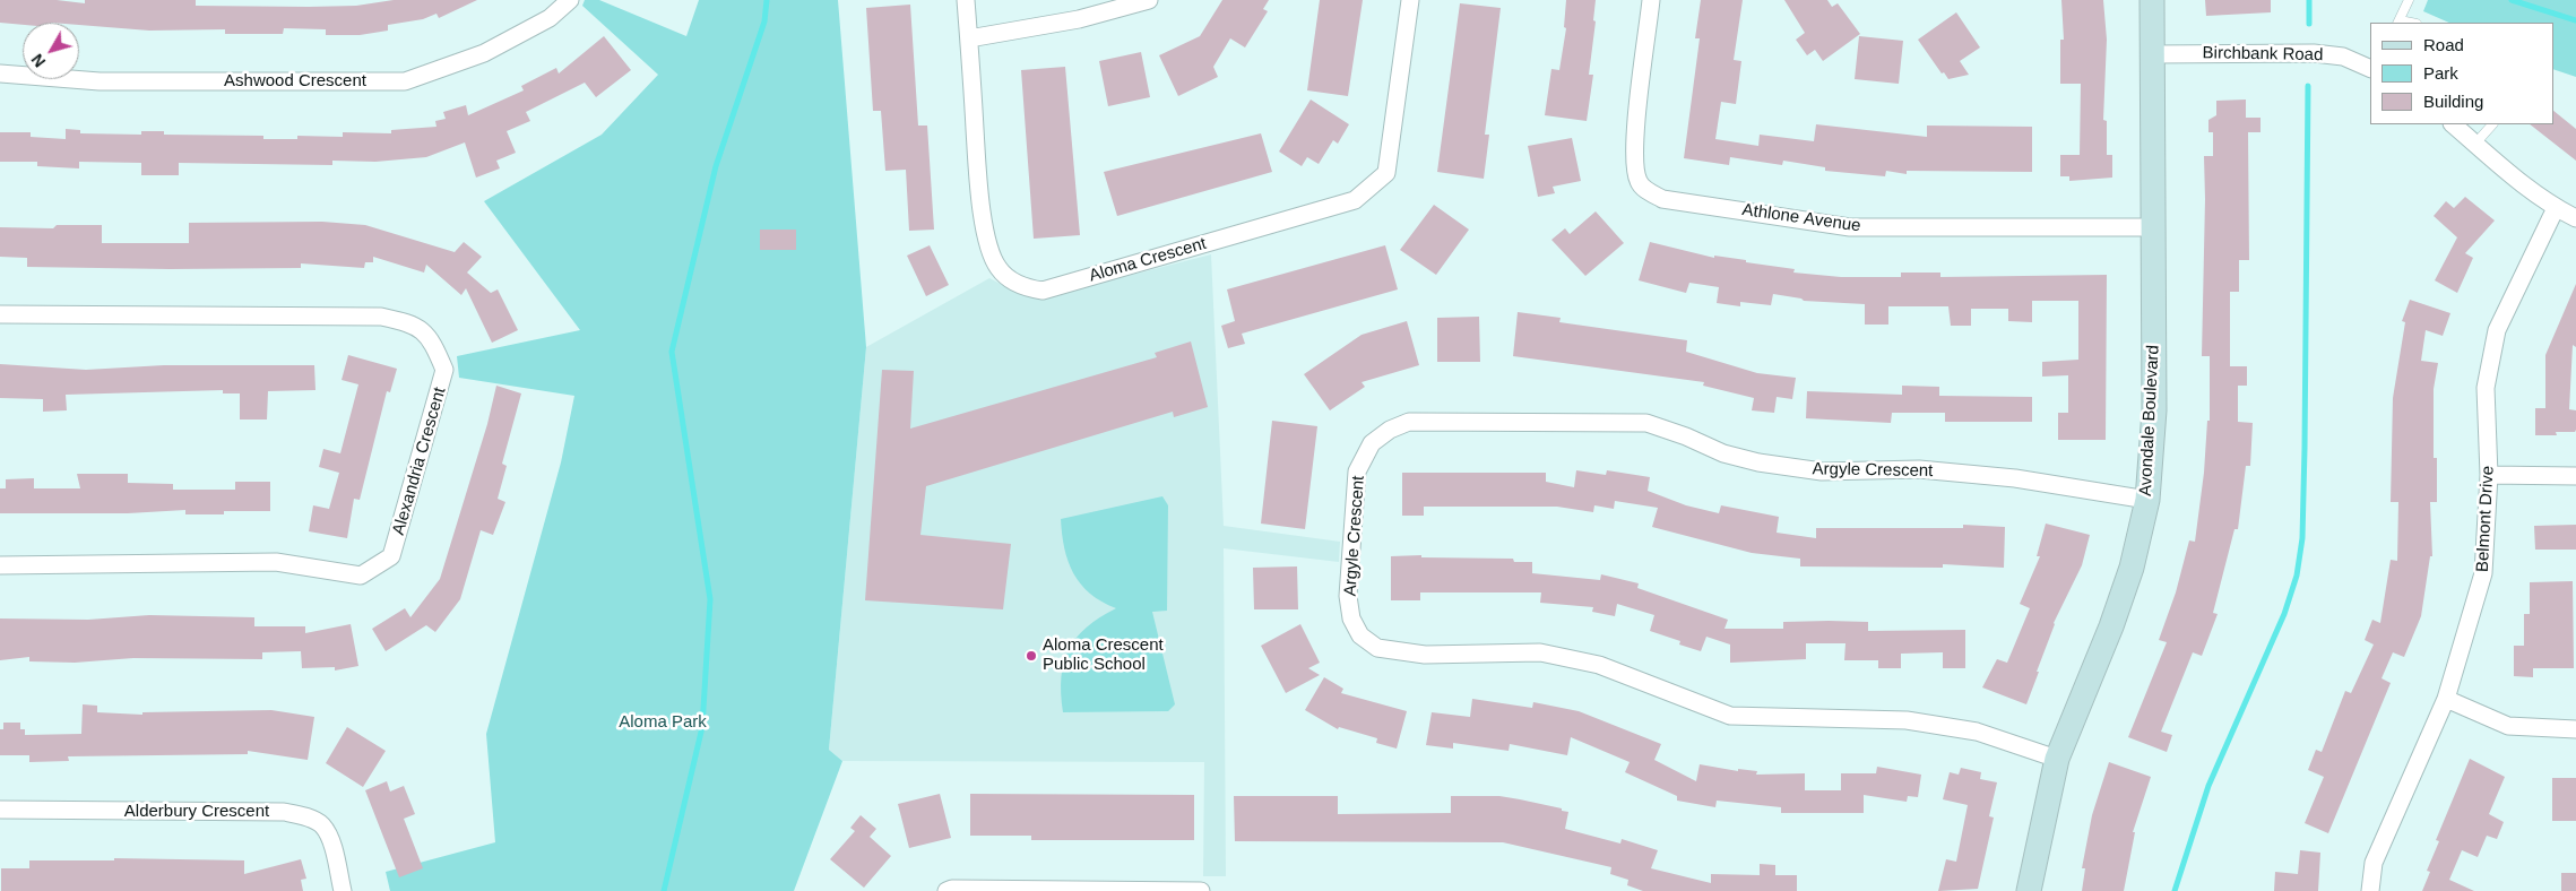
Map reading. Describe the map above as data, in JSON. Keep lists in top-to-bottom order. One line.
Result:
{"streets":{"street":["Birchbank Road","Ashwood Crescent","Athlone Avenue","Aloma Crescent","Avondale Boulevard","Alexandria Crescent","Argyle Crescent","Belmont Drive","Alderbury Crescent"]},"crossings":[["Birchbank Road","Avondale Boulevard"],["Athlone Avenue","Avondale Boulevard"],["Avondale Boulevard","Argyle Crescent"]],"parks":["Aloma Park"],"places":["Aloma Crescent Public School"],"legend":["Road","Park","Building"],"north":"bottom left"}
